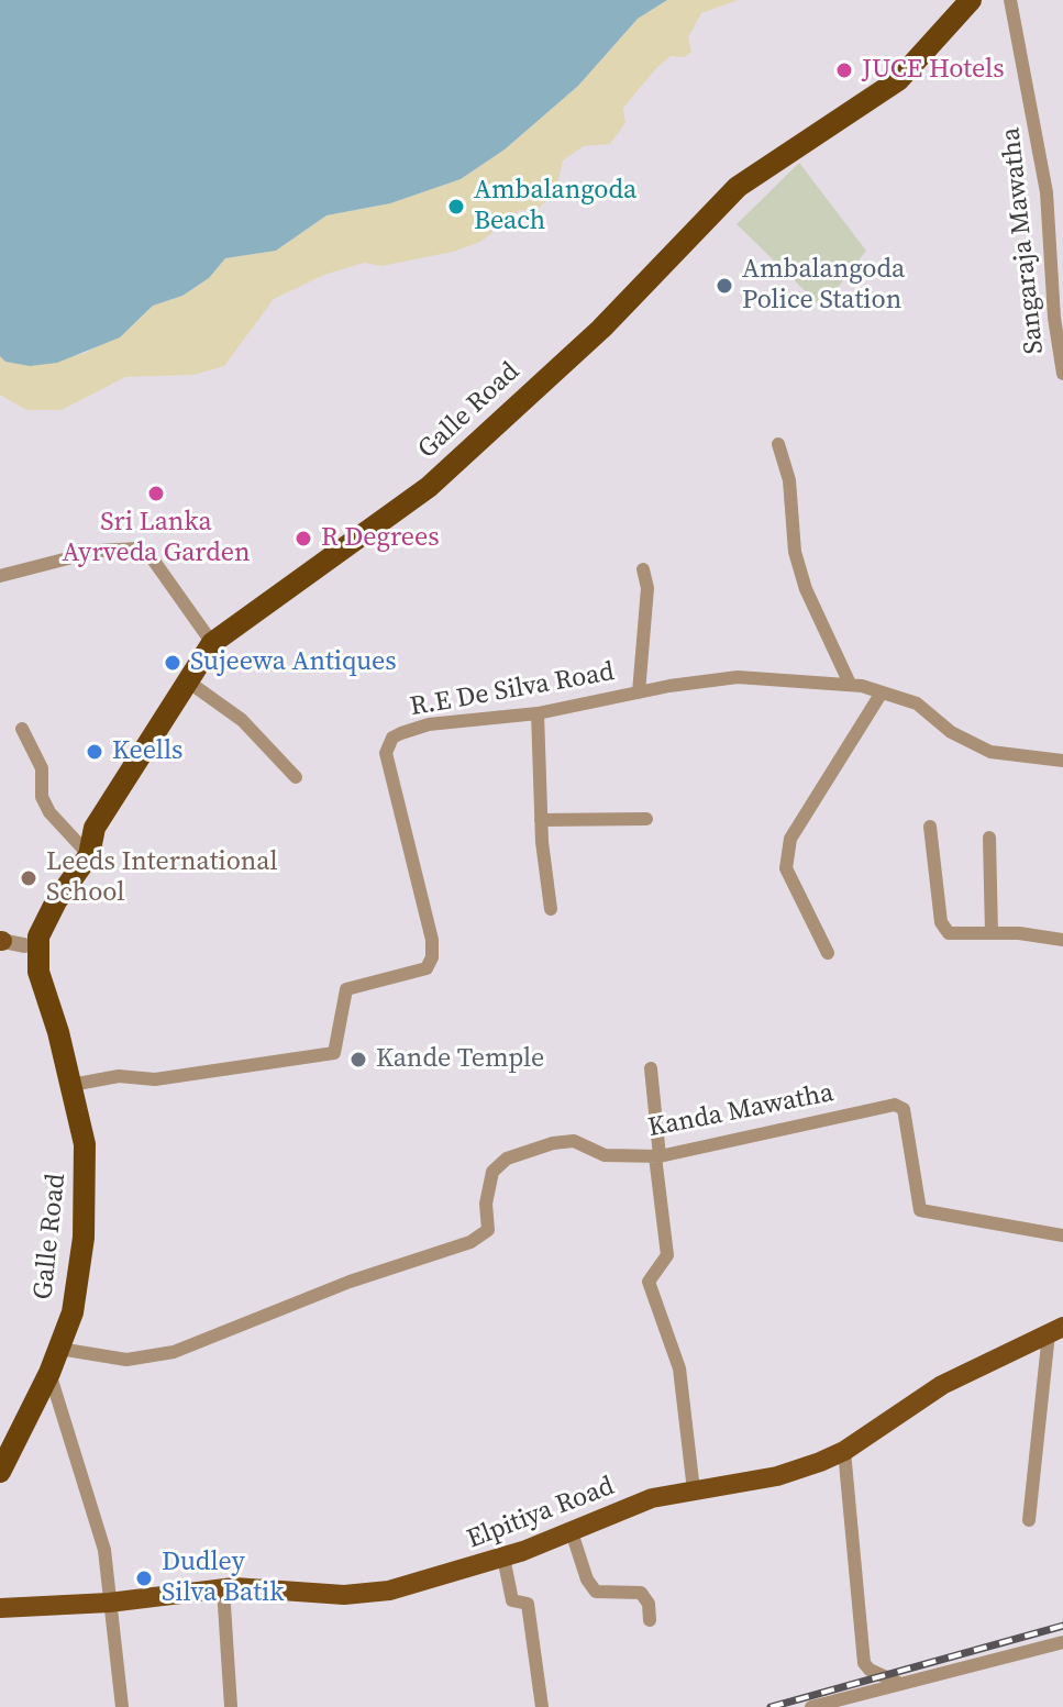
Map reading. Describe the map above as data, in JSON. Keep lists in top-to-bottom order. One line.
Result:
{"streets":{"highway":["Galle Road"],"main road":["Elpitiya Road"],"street":["Sangaraja Mawatha","R.E De Silva Road","Kanda Mawatha"]},"crossings":[["Galle Road","R.E De Silva Road"],["Galle Road","Kanda Mawatha"]],"places":["JUCE Hotels","Ambalangoda Beach","Ambalangoda Police Station","Sri Lanka Ayrveda Garden","R Degrees","Sujeewa Antiques","Keells","Leeds International School","Kande Temple","Dudley Silva Batik"]}
